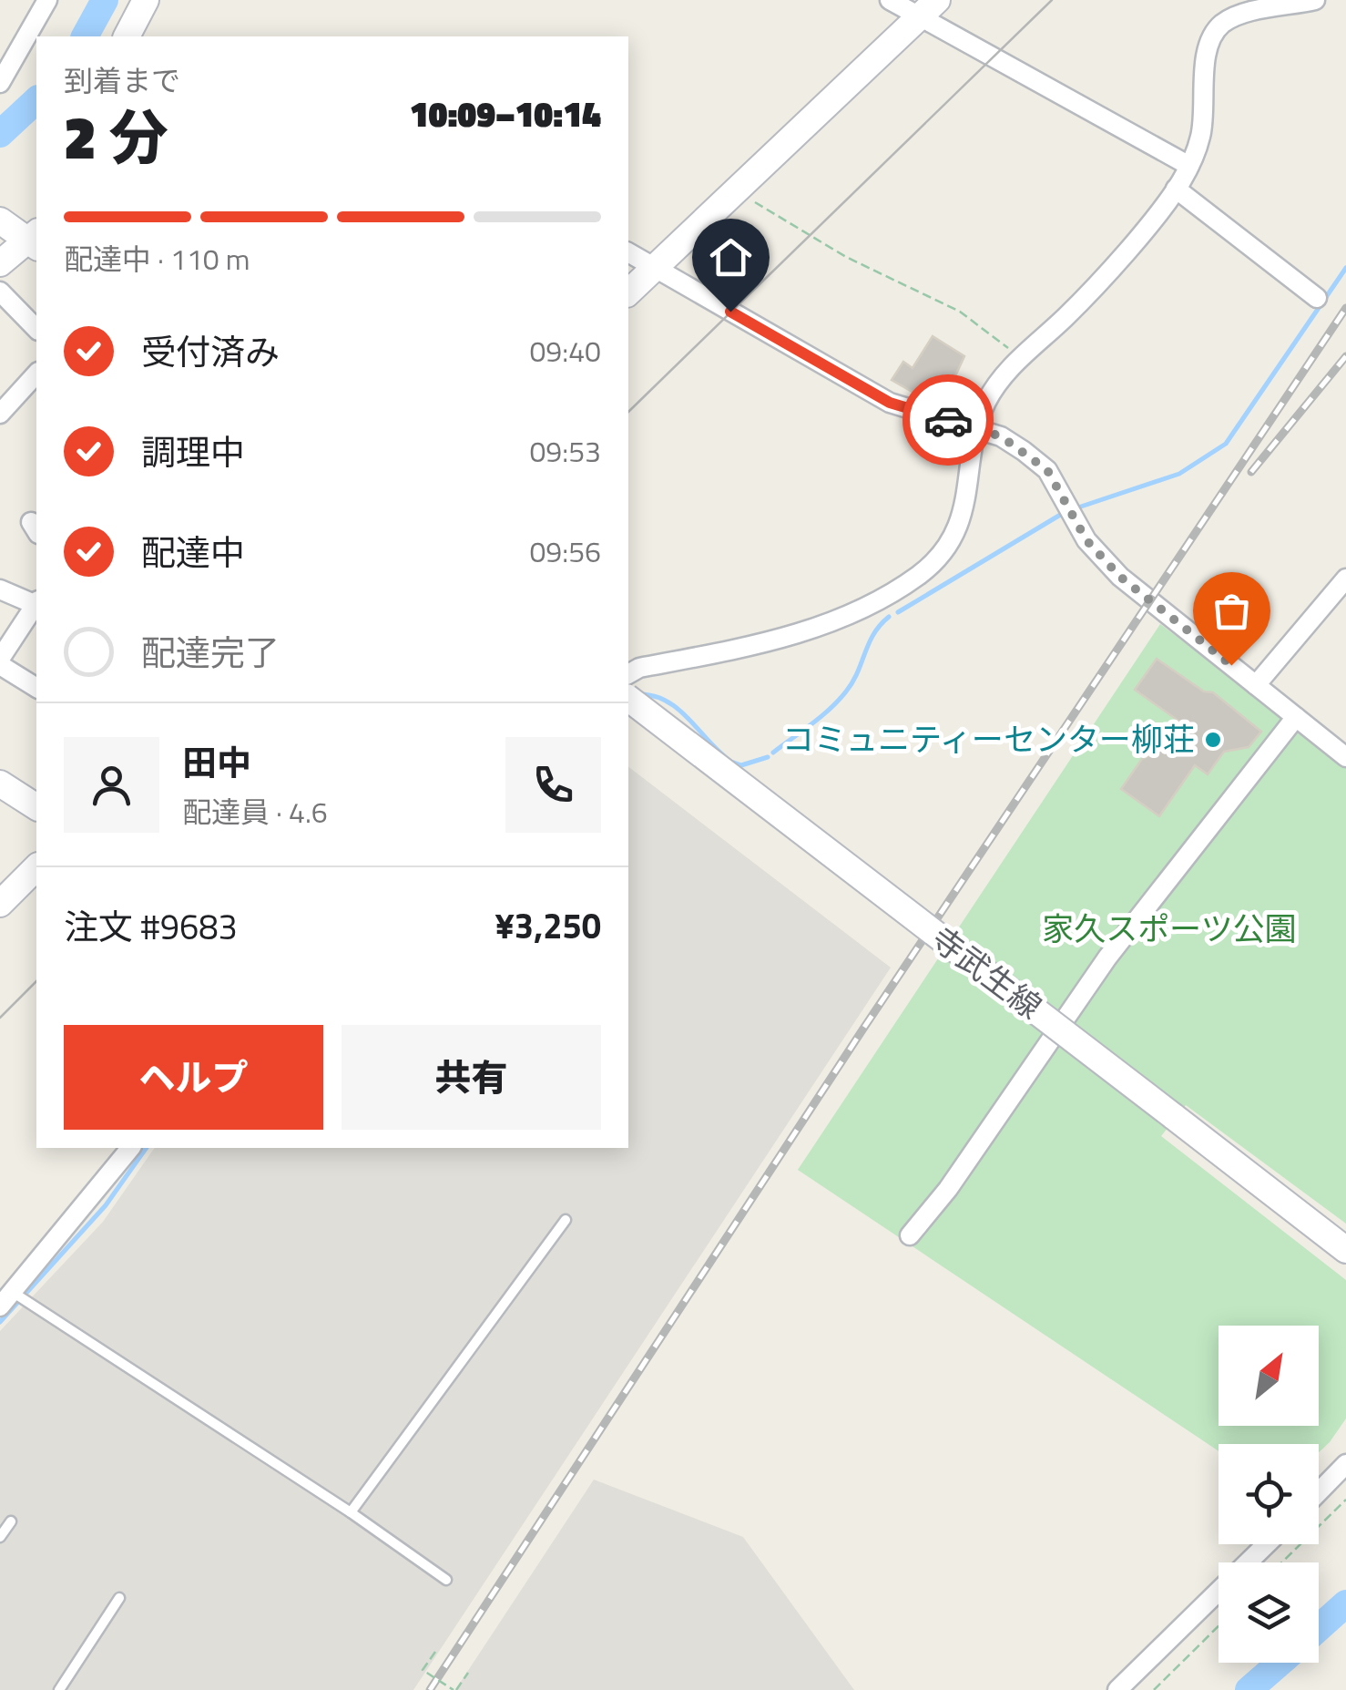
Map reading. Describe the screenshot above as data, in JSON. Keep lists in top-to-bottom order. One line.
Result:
{"streets":{"main road":["寺武生線"]},"parks":["家久スポーツ公園"],"places":["コミュニティーセンター柳荘"],"north":"top right","page":{"heading":["2 分","到着まで","10:09–10:14"],"panel":["田中","配達員 · 4.6","注文 #9683","¥3,250"],"bar":"配達中 · 110 m","list":[["受付済み","09:40"],["調理中","09:53"],["配達中","09:56"],"配達完了"],"buttons":["ヘルプ","共有"]}}
